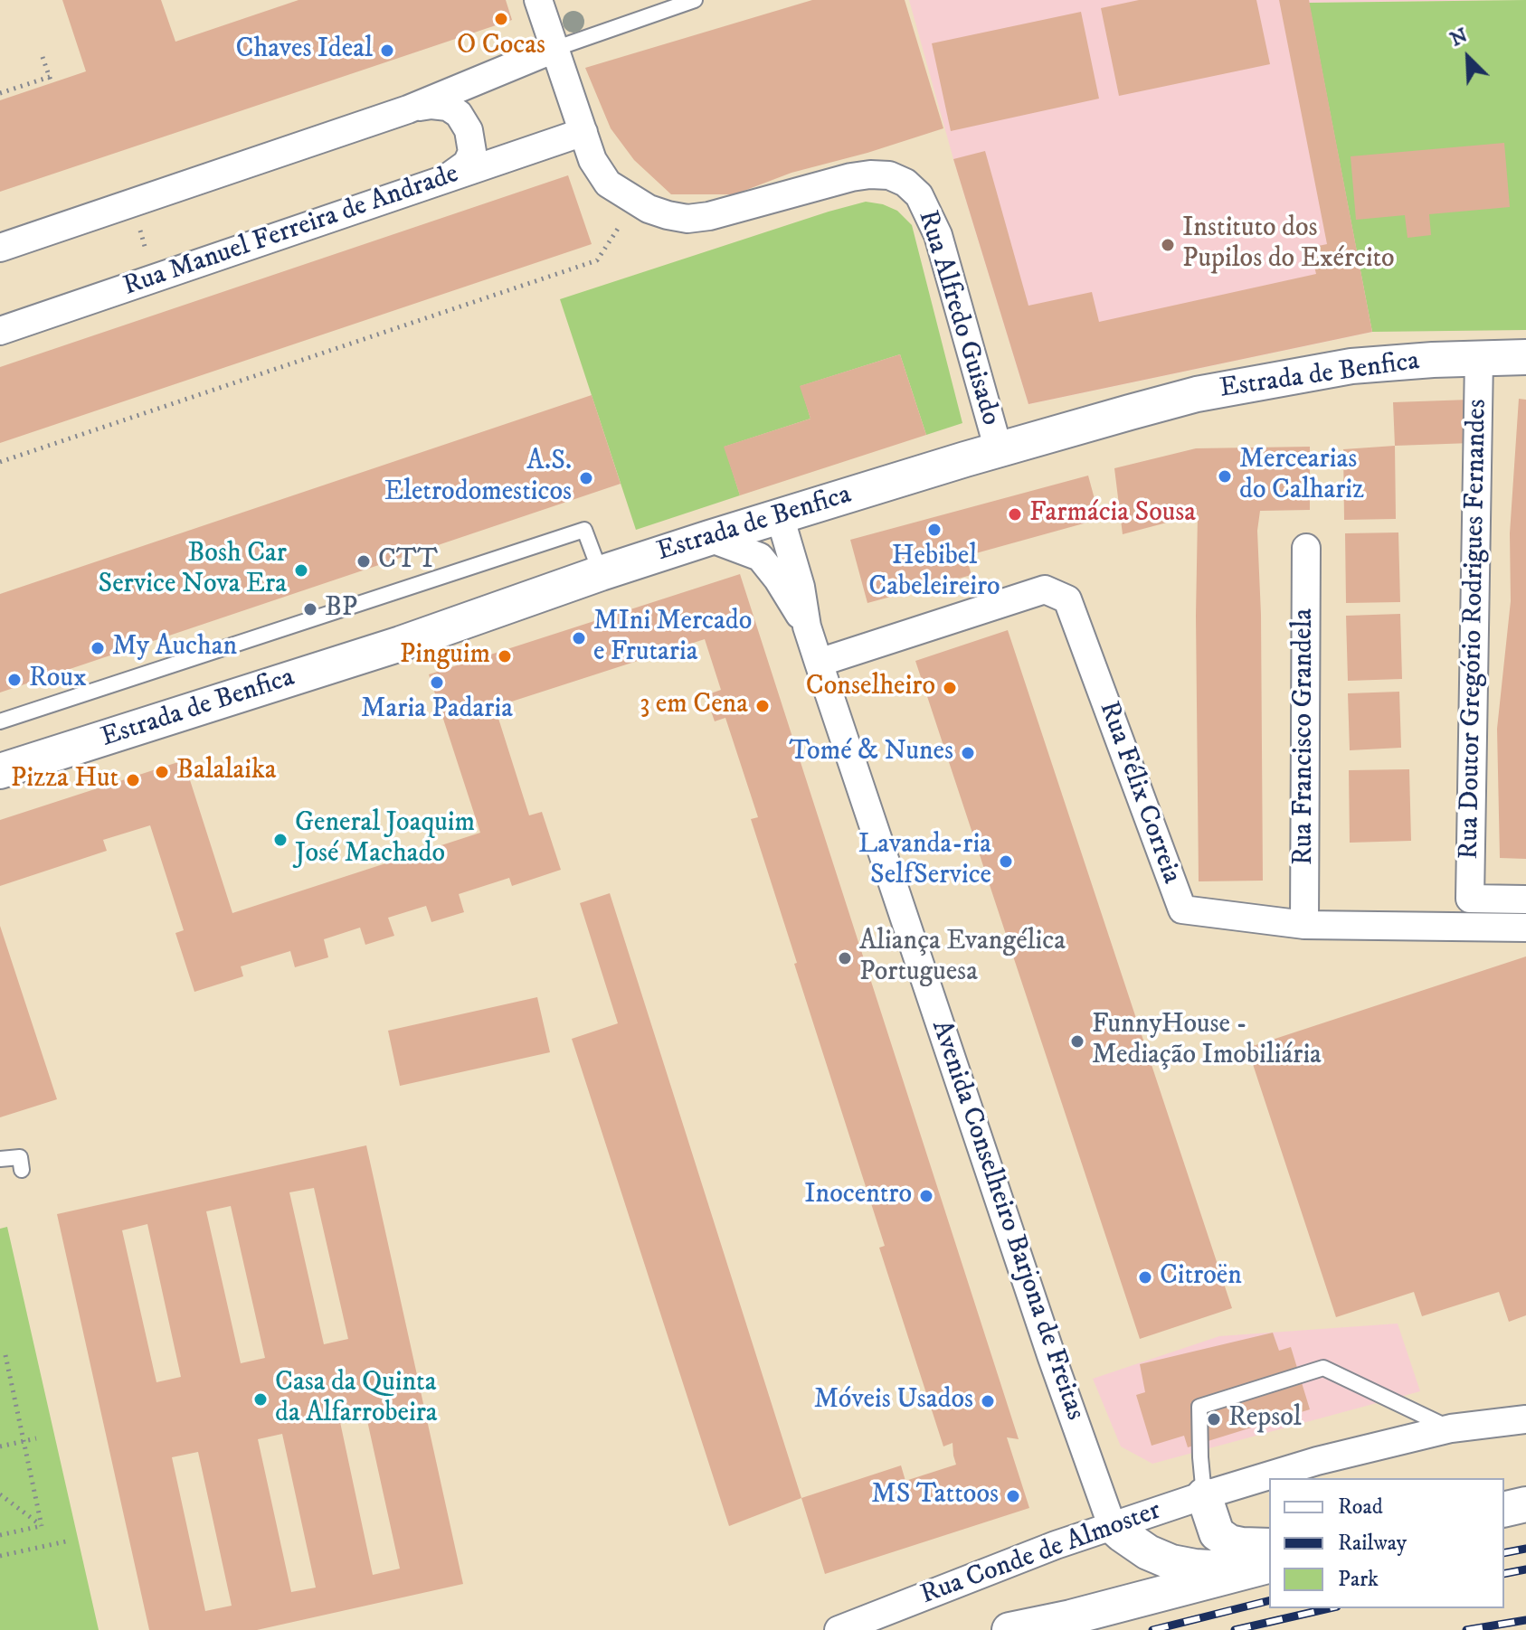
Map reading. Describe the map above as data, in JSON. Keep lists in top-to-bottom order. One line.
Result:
{"streets":{"street":["Rua Manuel Ferreira de Andrade","Rua Alfredo Guisado","Estrada de Benfica","Rua Doutor Gregório Rodrigues Fernandes","Rua Francisco Grandela","Rua Félix Correia","Avenida Conselheiro Barjona de Freitas","Rua Conde de Almoster"]},"crossings":[["Rua Manuel Ferreira de Andrade","Rua Alfredo Guisado"],["Rua Alfredo Guisado","Estrada de Benfica"],["Estrada de Benfica","Rua Doutor Gregório Rodrigues Fernandes"],["Estrada de Benfica","Avenida Conselheiro Barjona de Freitas"],["Rua Francisco Grandela","Rua Félix Correia"],["Rua Félix Correia","Avenida Conselheiro Barjona de Freitas"],["Avenida Conselheiro Barjona de Freitas","Rua Conde de Almoster"]],"places":["O Cocas","Chaves Ideal","Instituto dos Pupilos do Exército","Mercearias do Calhariz","A.S. Eletrodomesticos","Farmácia Sousa","Hebibel Cabeleireiro","CTT","Bosh Car Service Nova Era","BP","MIni Mercado e Frutaria","My Auchan","Pinguim","Roux","Maria Padaria","Conselheiro","3 em Cena","Tomé & Nunes","Balalaika","Pizza Hut","General Joaquim José Machado","Lavanda-ria SelfService","Aliança Evangélica Portuguesa","FunnyHouse - Mediação Imobiliária","Inocentro","Citroën","Casa da Quinta da Alfarrobeira","Móveis Usados","Repsol","MS Tattoos"],"legend":["Road","Railway","Park"],"north":"top left"}
